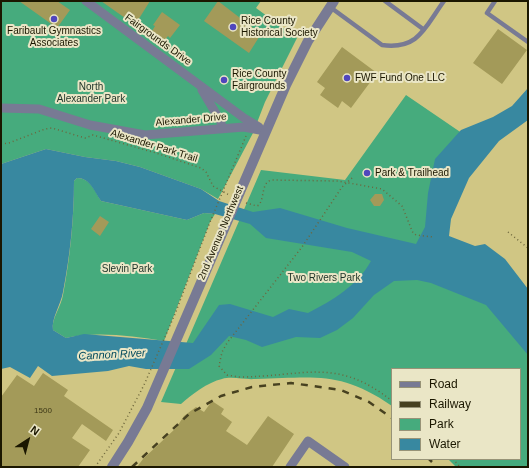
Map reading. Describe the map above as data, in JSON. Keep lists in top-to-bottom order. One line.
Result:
{"streets":{"street":["Fairgrounds Drive","Alexander Drive","2nd Avenue Northwest"],"path":["Alexander Park Trail"]},"crossings":[["Fairgrounds Drive","Alexander Drive"],["Fairgrounds Drive","2nd Avenue Northwest"],["Alexander Drive","2nd Avenue Northwest"]],"water":["Cannon River"],"parks":["North Alexander Park","Slevin Park","Two Rivers Park"],"places":["Faribault Gymnastics Associates","Rice County Historical Society","FWF Fund One LLC","Rice County Fairgrounds","Park & Trailhead"],"house_numbers":["1500"],"legend":["Road","Railway","Park","Water"],"north":"top right"}
